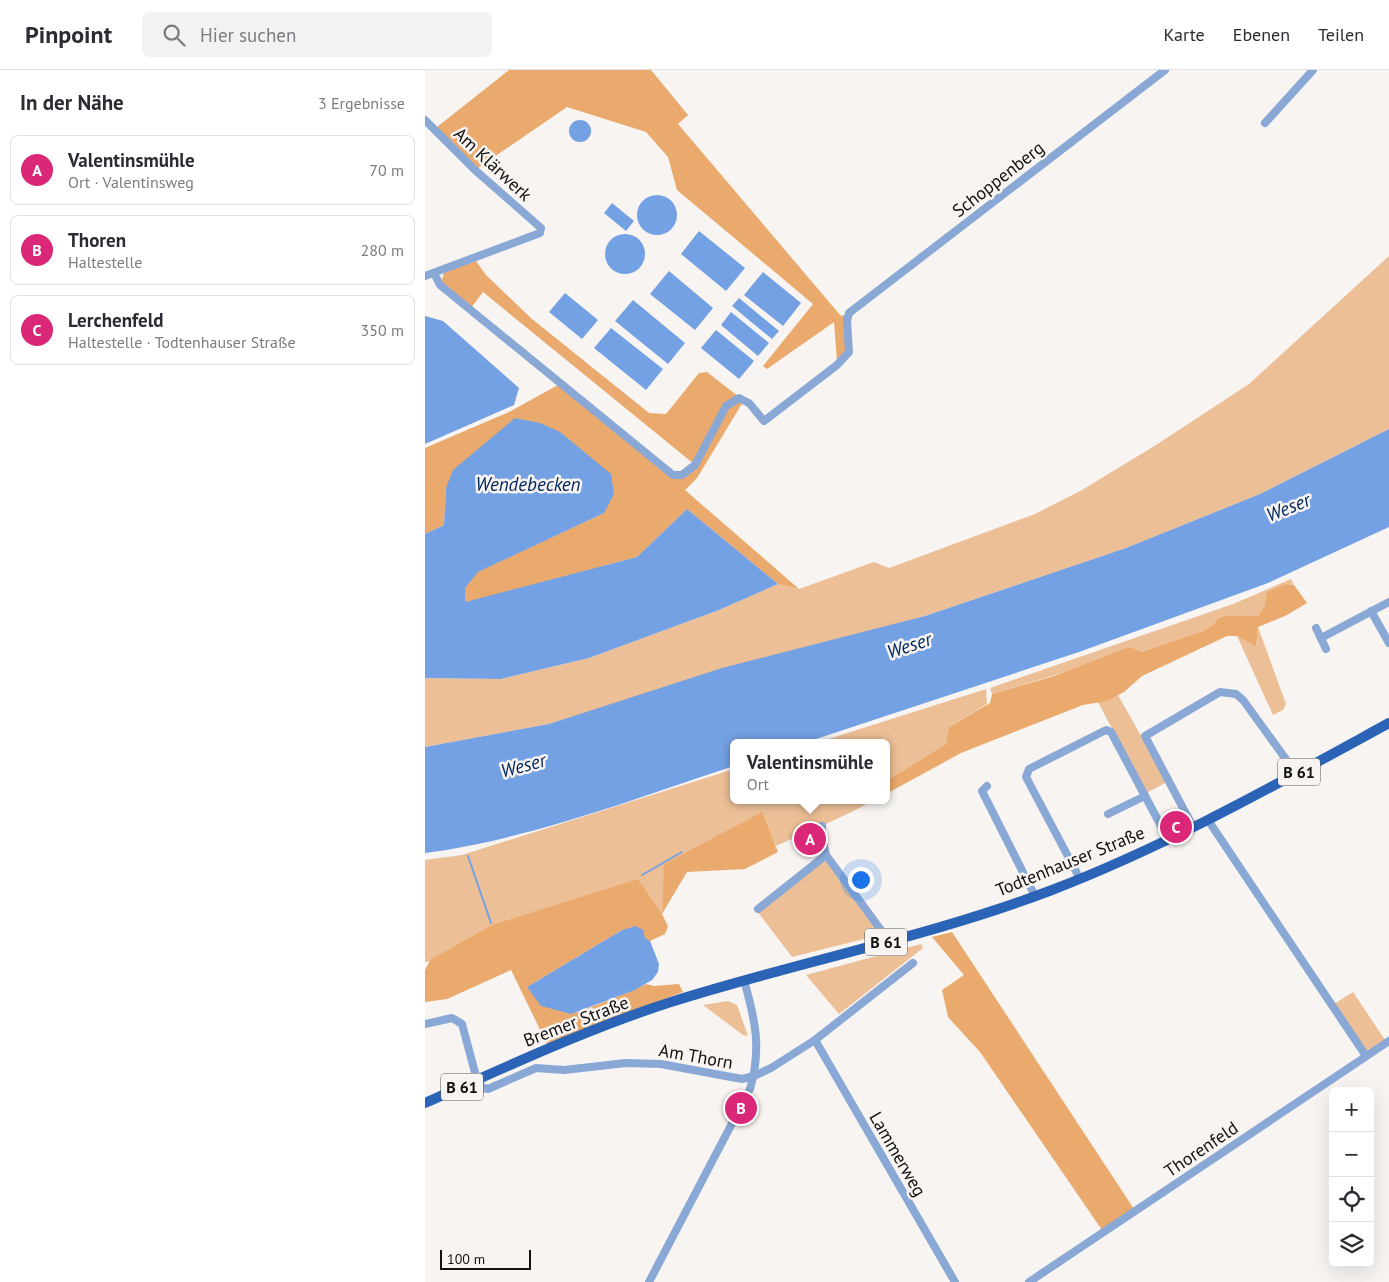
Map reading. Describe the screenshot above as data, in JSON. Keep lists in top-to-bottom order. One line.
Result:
{"streets":{"main road":["B 61","Todtenhauser Straße","Bremer Straße"],"street":["Am Klärwerk","Schoppenberg","Am Thorn","Thorenfeld","Lammerweg"]},"crossings":[["Am Klärwerk","Schoppenberg"],["Todtenhauser Straße","Bremer Straße"],["Bremer Straße","Am Thorn"],["Am Thorn","Lammerweg"]],"water":["Wendebecken","Weser"],"scale_bar":"100 m","page":{"header":"Pinpoint","search":"Hier suchen","nav":["Karte","Ebenen","Teilen"],"heading":["In der Nähe","3 Ergebnisse"],"list":[{"mark":"A","name":"Valentinsmühle","note":"Ort · Valentinsweg","value":"70 m"},{"mark":"B","name":"Thoren","note":"Haltestelle","value":"280 m"},{"mark":"C","name":"Lerchenfeld","note":"Haltestelle · Todtenhauser Straße","value":"350 m"}],"popup":["Valentinsmühle","Ort"],"pins":["C","A","B"],"map_buttons":["+","−"],"scale":"100 m"}}
